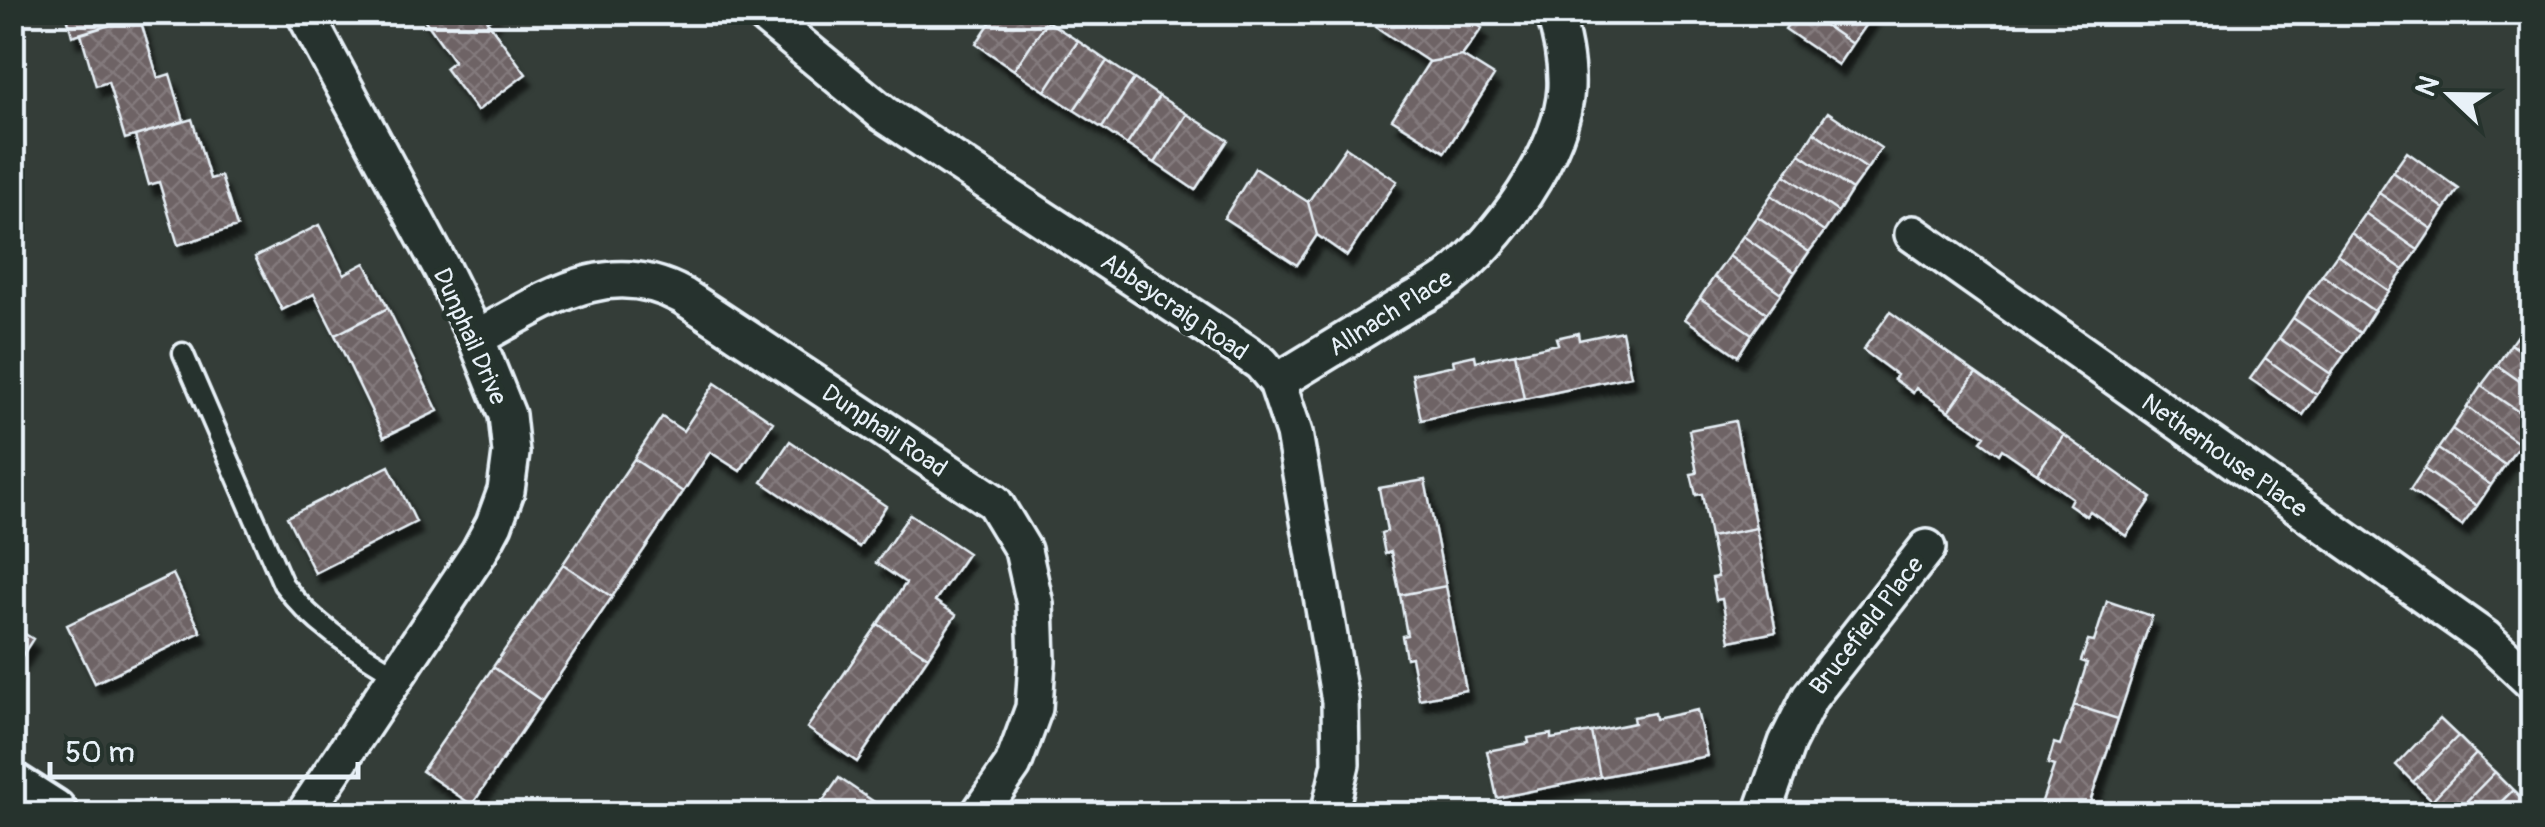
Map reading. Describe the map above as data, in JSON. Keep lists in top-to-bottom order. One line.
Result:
{"streets":{"street":["Abbeycraig Road","Allnach Place","Dunphail Drive","Dunphail Road","Netherhouse Place","Brucefield Place"]},"crossings":[["Abbeycraig Road","Allnach Place"],["Dunphail Drive","Dunphail Road"]],"scale_bar":"50 m","north":"left"}
